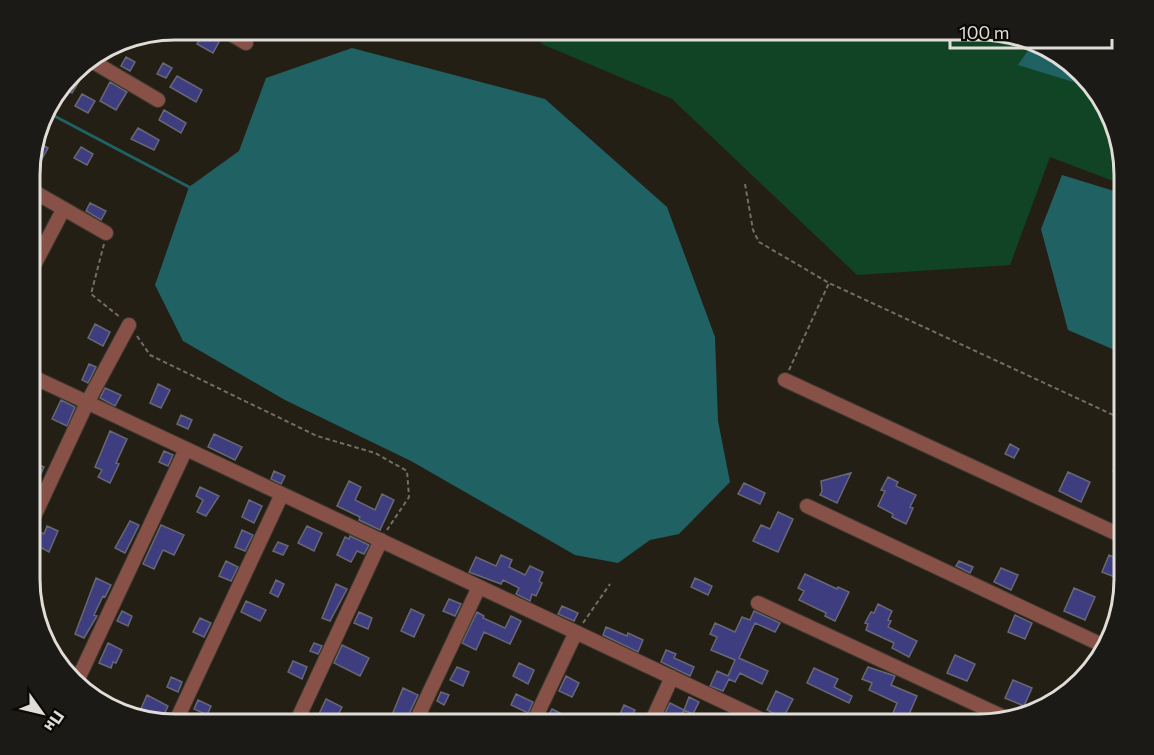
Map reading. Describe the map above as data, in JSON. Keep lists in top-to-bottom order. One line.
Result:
{"scale_bar":"100 m","north":"bottom right"}
